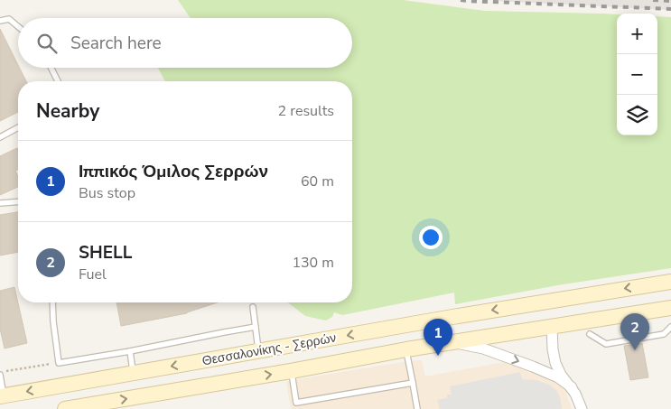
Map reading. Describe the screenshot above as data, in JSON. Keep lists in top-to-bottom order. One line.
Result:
{"streets":{"main road":["Θεσσαλονίκης - Σερρών"]},"page":{"map_buttons":["+","−"],"search":"Search here","heading":["Nearby","2 results"],"list":[{"mark":"1","name":"Ιππικός Όμιλος Σερρών","note":"Bus stop","value":"60 m"},{"mark":"2","name":"SHELL","note":"Fuel","value":"130 m"}],"pins":["2","1"]}}
